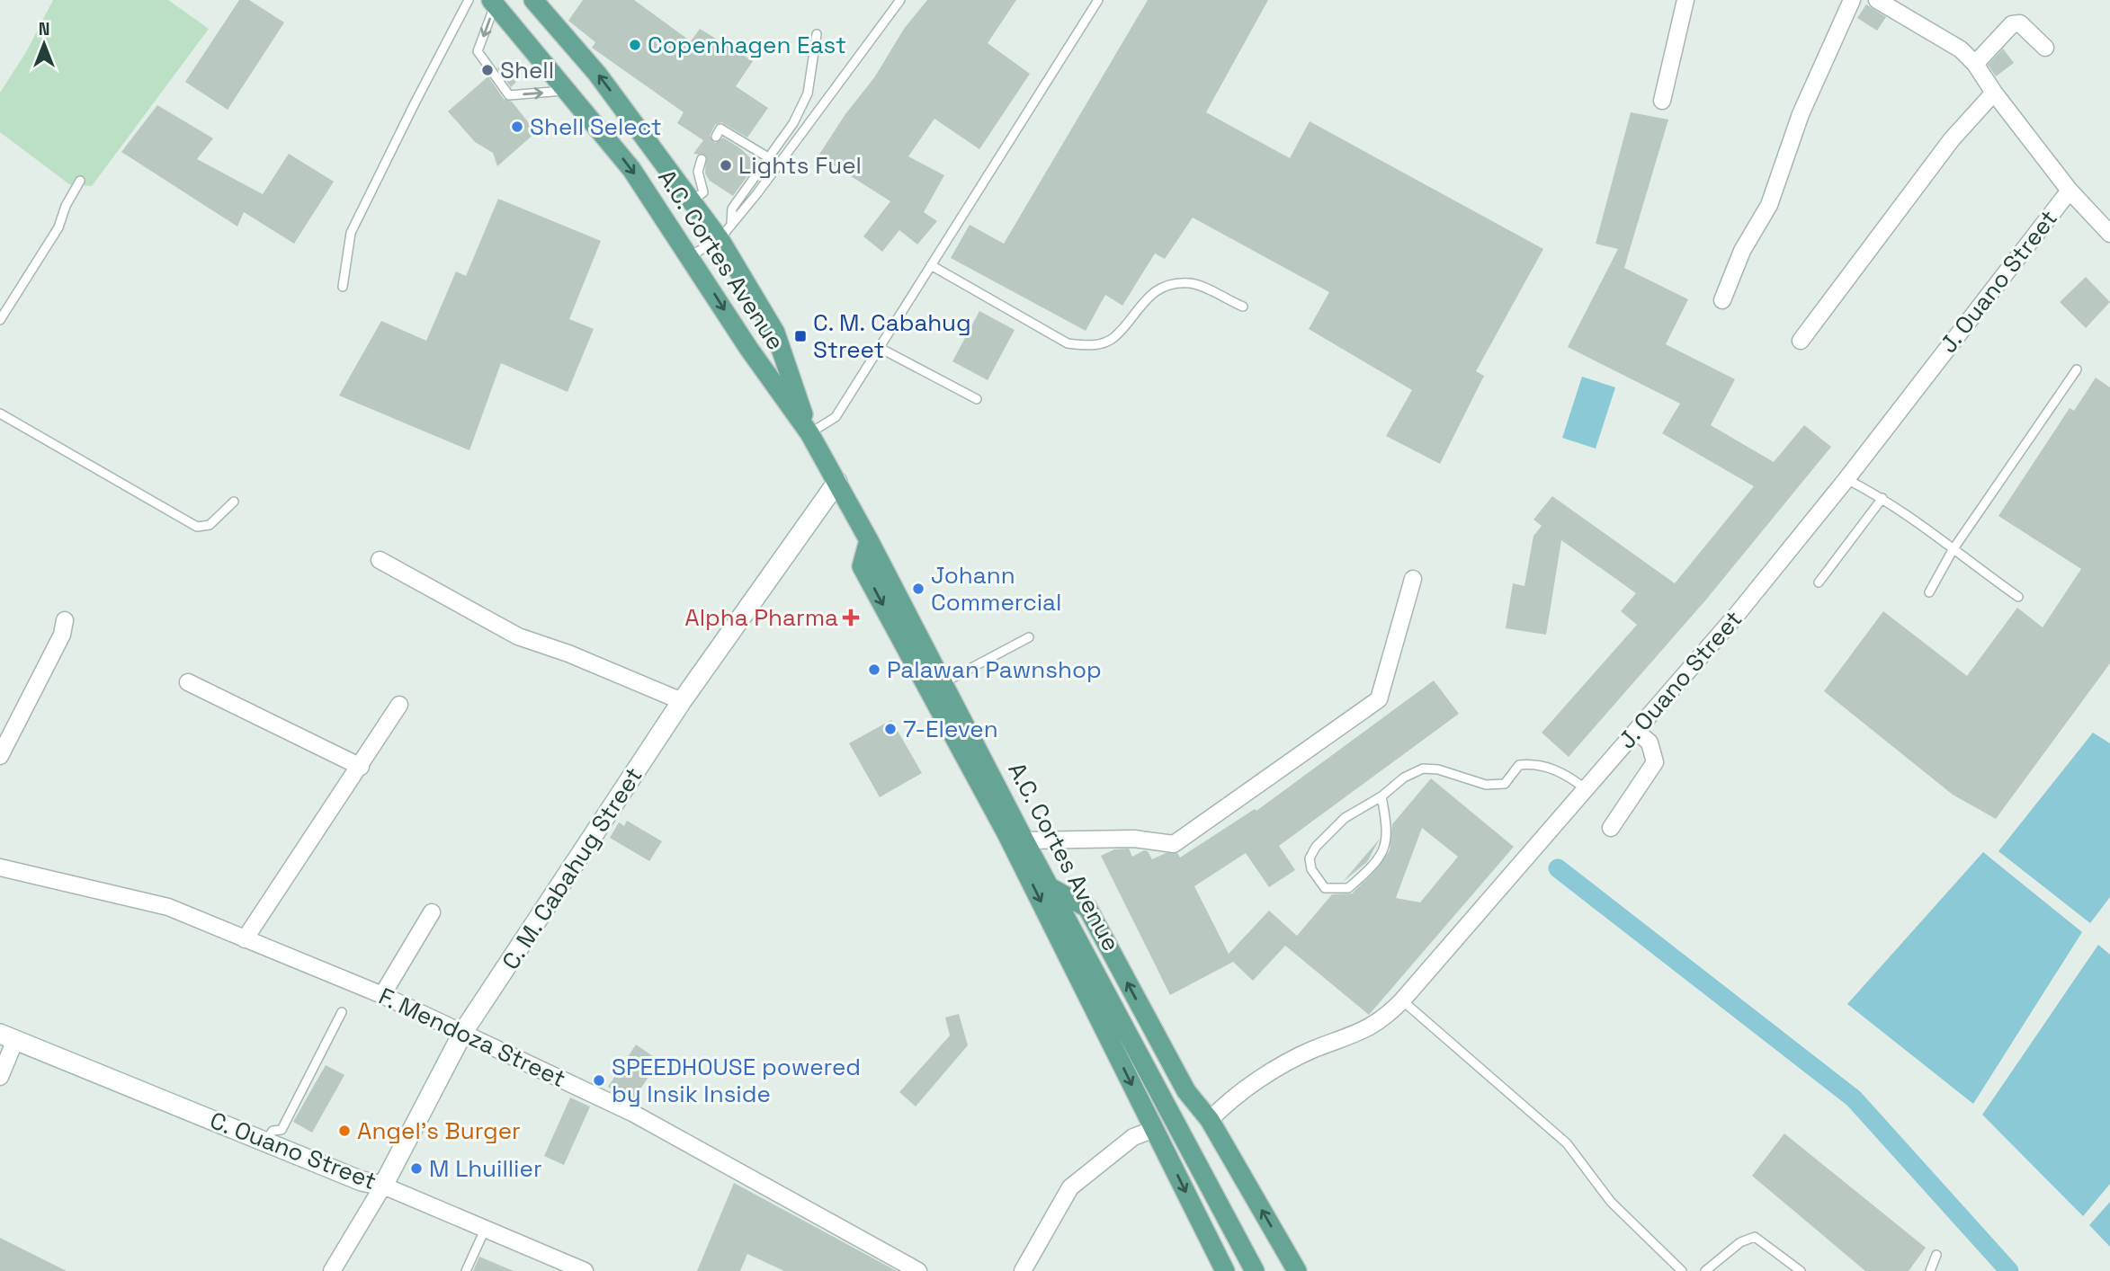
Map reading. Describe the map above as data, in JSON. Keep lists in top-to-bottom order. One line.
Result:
{"streets":{"main road":["A.C. Cortes Avenue"],"street":["J. Ouano Street","C. M. Cabahug Street","F. Mendoza Street","C. Ouano Street"]},"crossings":[["A.C. Cortes Avenue","C. M. Cabahug Street"],["C. M. Cabahug Street","F. Mendoza Street"],["C. M. Cabahug Street","C. Ouano Street"]],"places":{"other":["Copenhagen East","Shell","Shell Select","Lights Fuel","Johann Commercial","Palawan Pawnshop","7-Eleven","SPEEDHOUSE powered by Insik Inside","Angel's Burger","M Lhuillier"],"transit":["C. M. Cabahug Street"],"health":["Alpha Pharma"]},"north":"top"}
